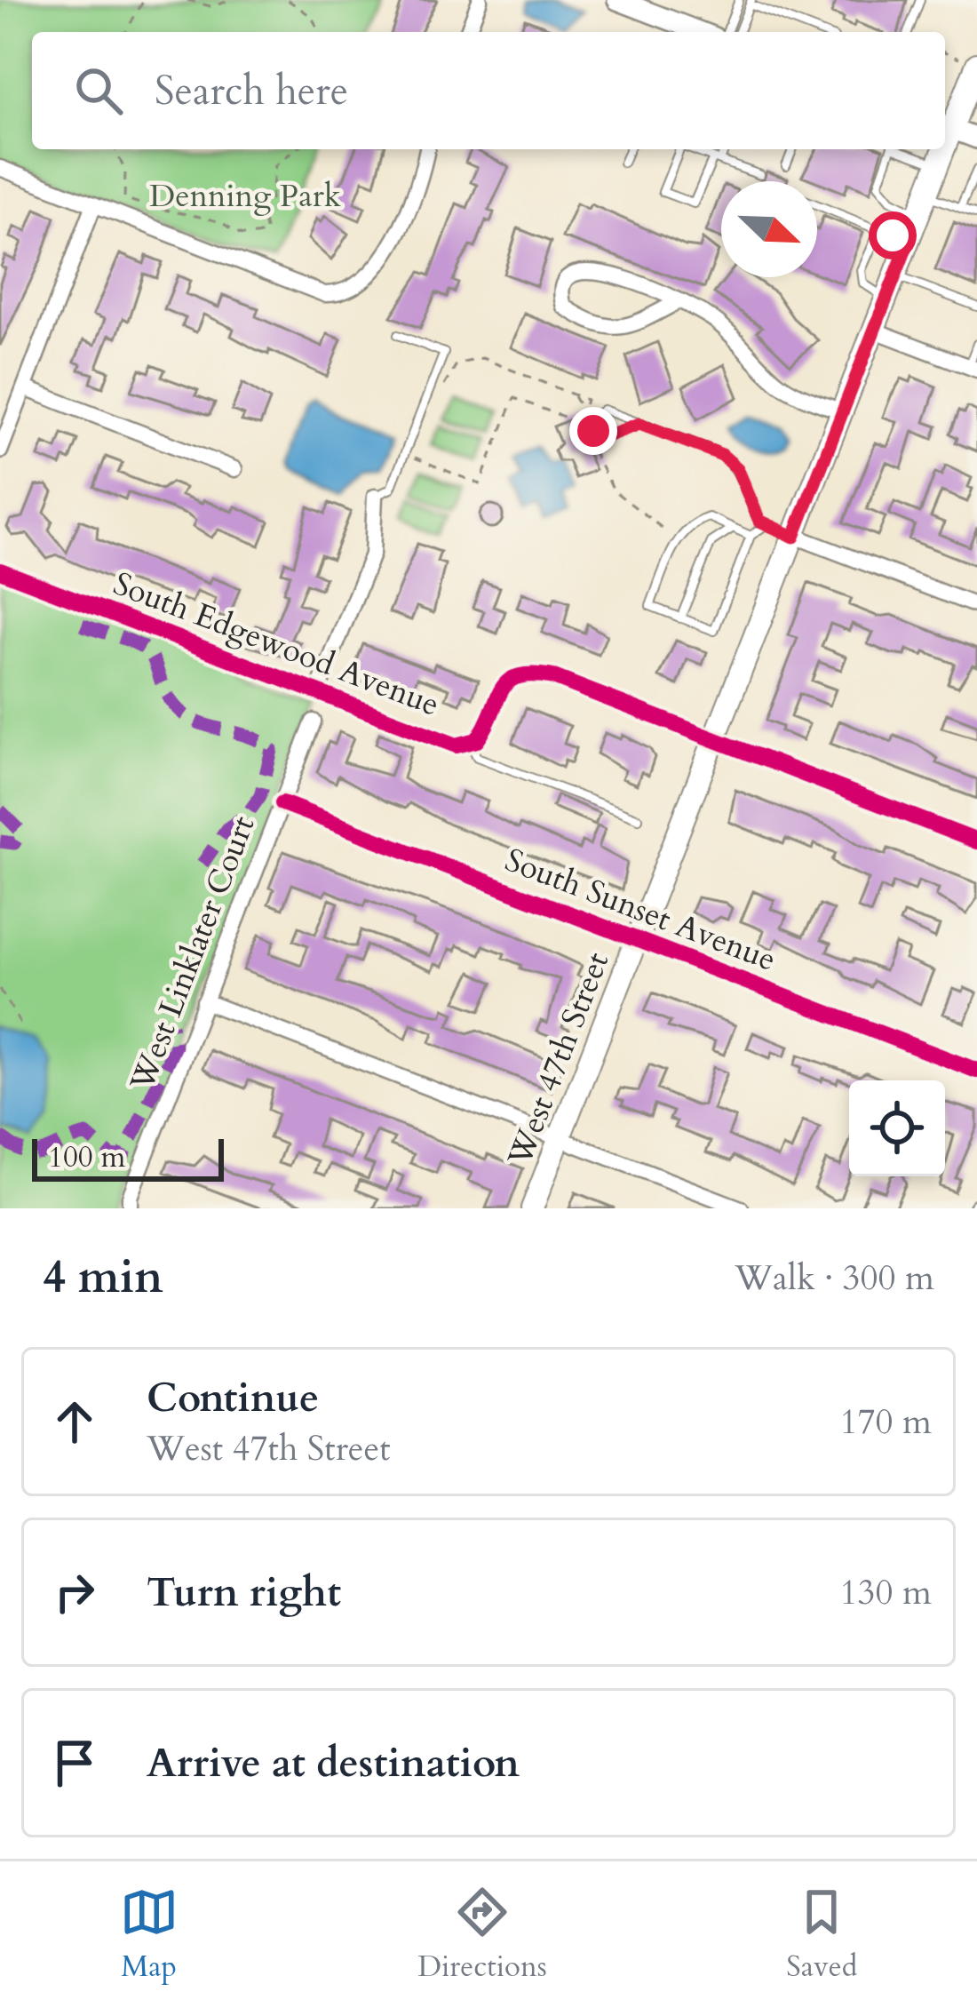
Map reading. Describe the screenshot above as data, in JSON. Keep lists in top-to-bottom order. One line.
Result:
{"streets":{"main road":["West 47th Street"],"street":["South Edgewood Avenue","South Sunset Avenue","West Linklater Court"]},"crossings":[["South Edgewood Avenue","West 47th Street"],["South Sunset Avenue","West Linklater Court"],["South Sunset Avenue","West 47th Street"]],"parks":["Denning Park"],"scale_bar":"100 m","north":"bottom right","page":{"search":"Search here","scale":"100 m","heading":["4 min","Walk · 300 m"],"list":[["Continue","West 47th Street","170 m"],["Turn right","130 m"],"Arrive at destination"],"nav":["Map","Directions","Saved"]}}
